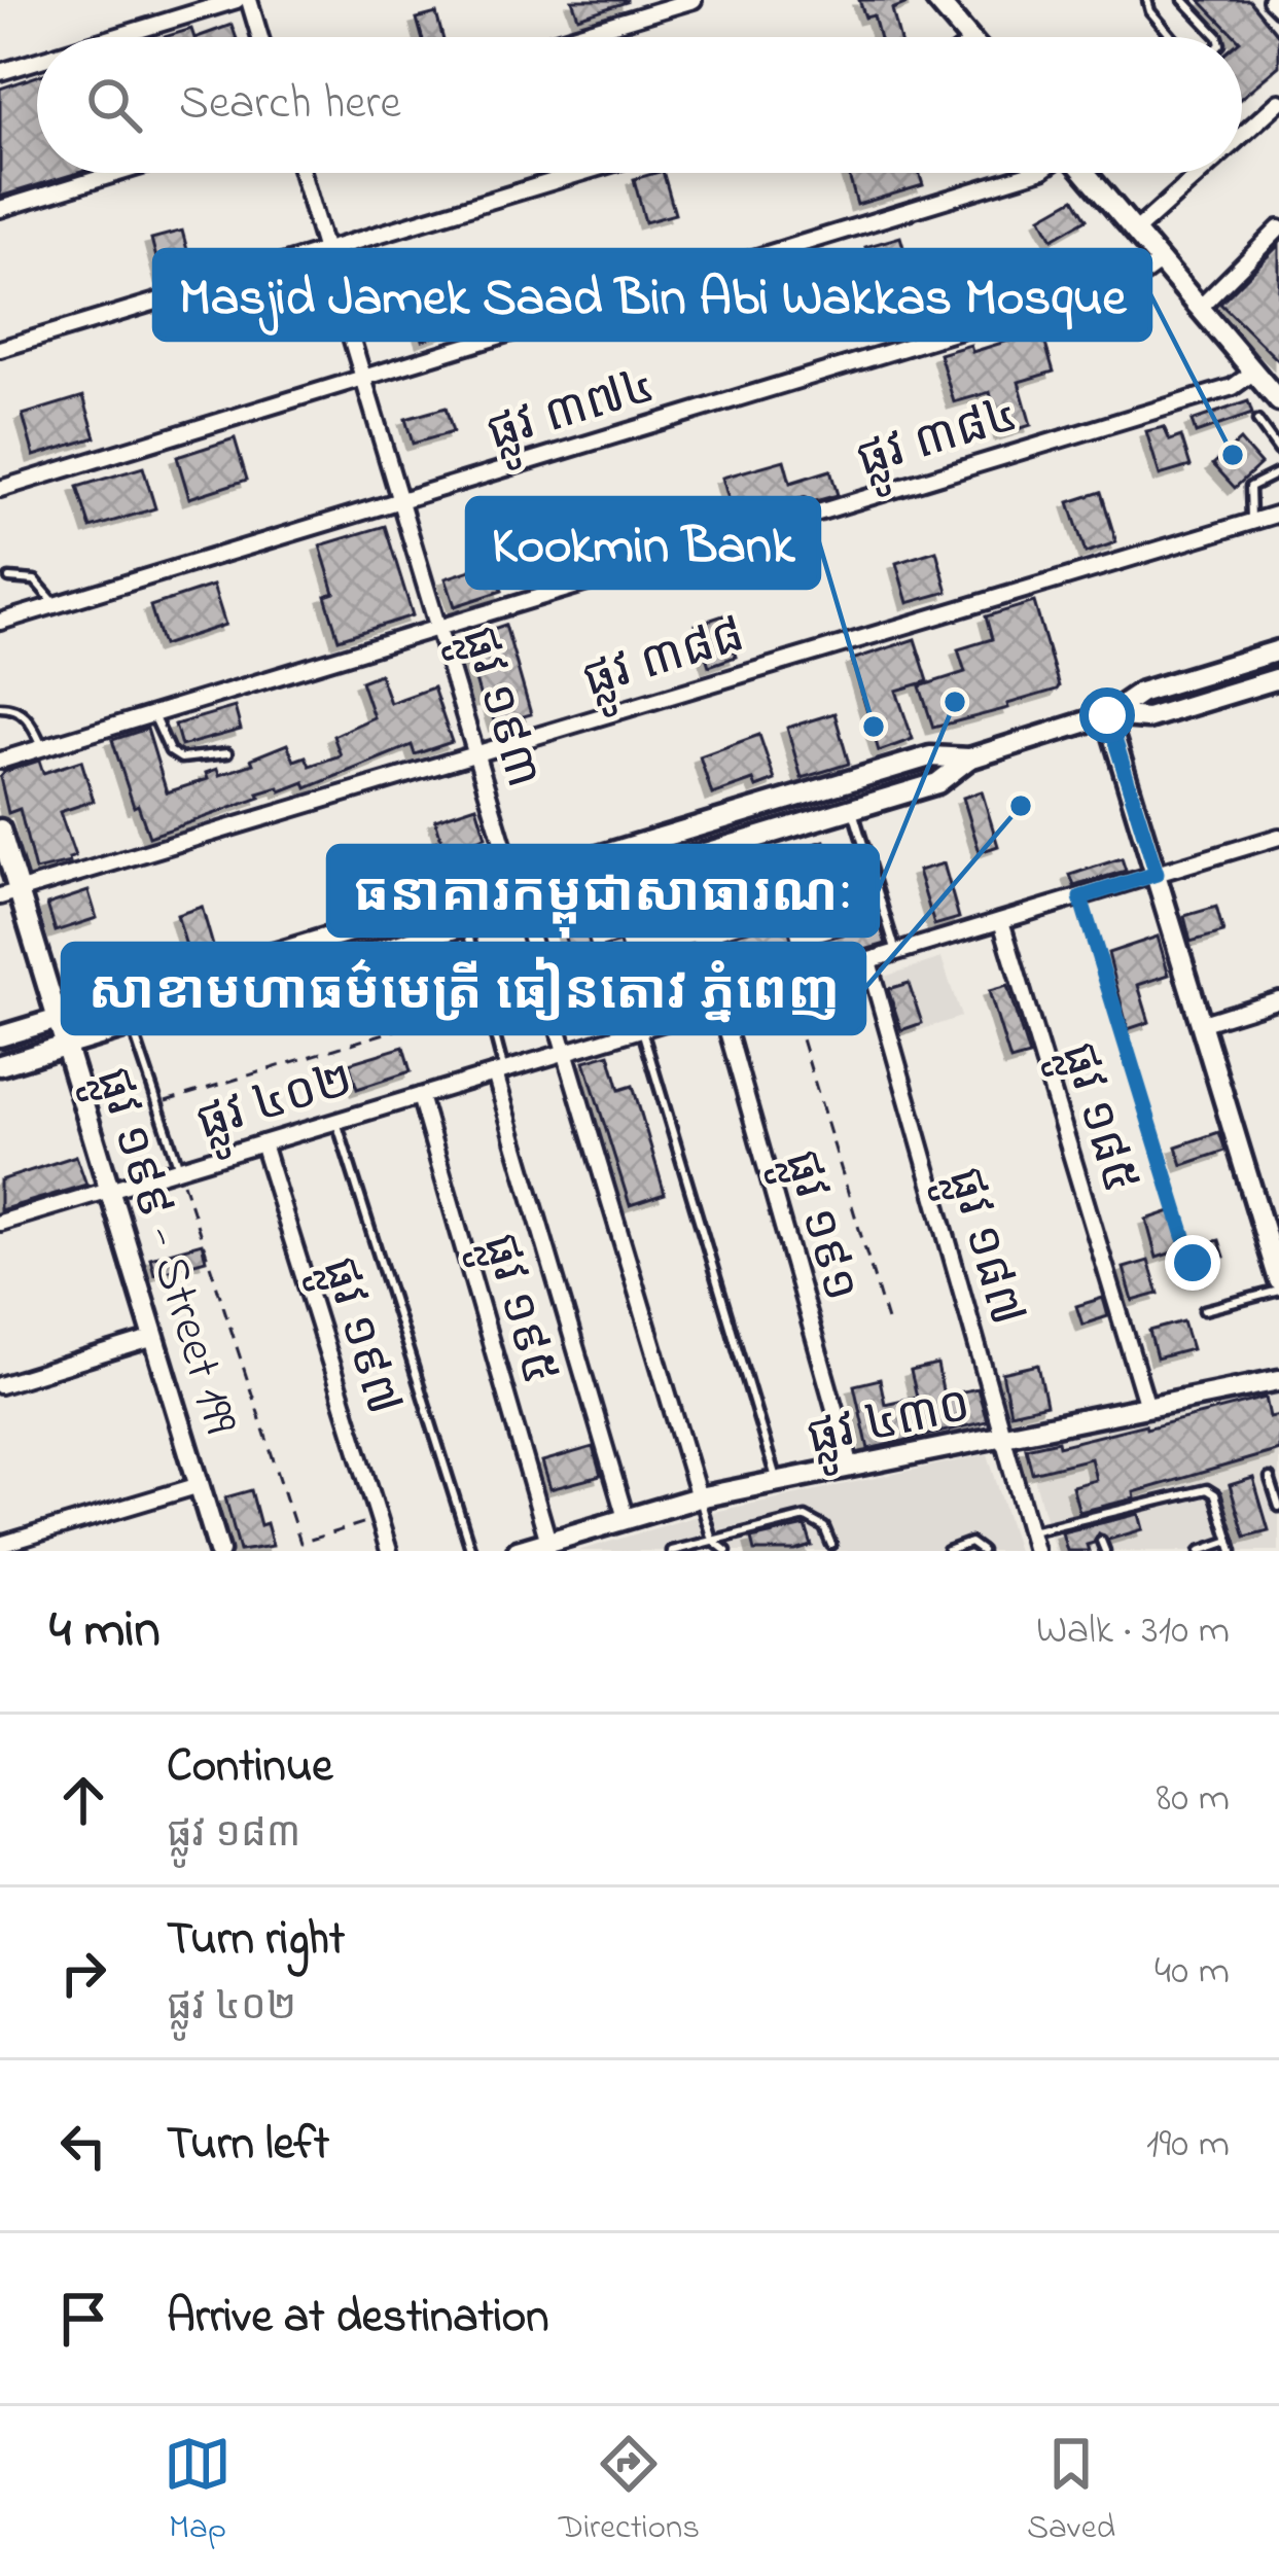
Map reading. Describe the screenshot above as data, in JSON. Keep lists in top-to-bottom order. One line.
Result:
{"streets":{"main road":["ផ្លូវ ១៩៩ - Street 199","ផ្លូវ ៤៣០"],"street":["ផ្លូវ ៣៧៤","ផ្លូវ ៣៨៤","ផ្លូវ ៣៨៨","ផ្លូវ ១៩៣","ផ្លូវ ៤០២","ផ្លូវ ១៨៥","ផ្លូវ ១៩១","ផ្លូវ ១៨៧","ផ្លូវ ១៩៥","ផ្លូវ ១៩៧"]},"crossings":[["ផ្លូវ ៣៧៤","ផ្លូវ ១៩៣"],["ផ្លូវ ៣៨៤","ផ្លូវ ១៩៣"],["ផ្លូវ ៣៨៨","ផ្លូវ ១៩៣"],["ផ្លូវ ៣៨៨","ផ្លូវ ១៩៩ - Street 199"],["ផ្លូវ ១៩៣","ផ្លូវ ៤០២"],["ផ្លូវ ១៩៣","ផ្លូវ ៤៣០"],["ផ្លូវ ៤០២","ផ្លូវ ១៨៥"],["ផ្លូវ ៤០២","ផ្លូវ ១៩១"],["ផ្លូវ ៤០២","ផ្លូវ ១៨៧"],["ផ្លូវ ៤០២","ផ្លូវ ១៩៩ - Street 199"],["ផ្លូវ ៤០២","ផ្លូវ ១៩៥"],["ផ្លូវ ៤០២","ផ្លូវ ១៩៧"],["ផ្លូវ ១៨៥","ផ្លូវ ៤៣០"],["ផ្លូវ ១៩១","ផ្លូវ ៤៣០"],["ផ្លូវ ១៨៧","ផ្លូវ ៤៣០"],["ផ្លូវ ១៩៥","ផ្លូវ ៤៣០"]],"places":["Masjid Jamek Saad Bin Abi Wakkas Mosque","ធនាគារកម្ពុជាសាធារណៈ","Kookmin Bank","សាខាមហាធម៌មេត្រី ធៀនតោវ ភ្នំពេញ"],"page":{"search":"Search here","heading":["4 min","Walk · 310 m"],"list":[["Continue","ផ្លូវ ១៨៣","80 m"],["Turn right","ផ្លូវ ៤០២","40 m"],["Turn left","190 m"],"Arrive at destination"],"nav":["Map","Directions","Saved"]}}
